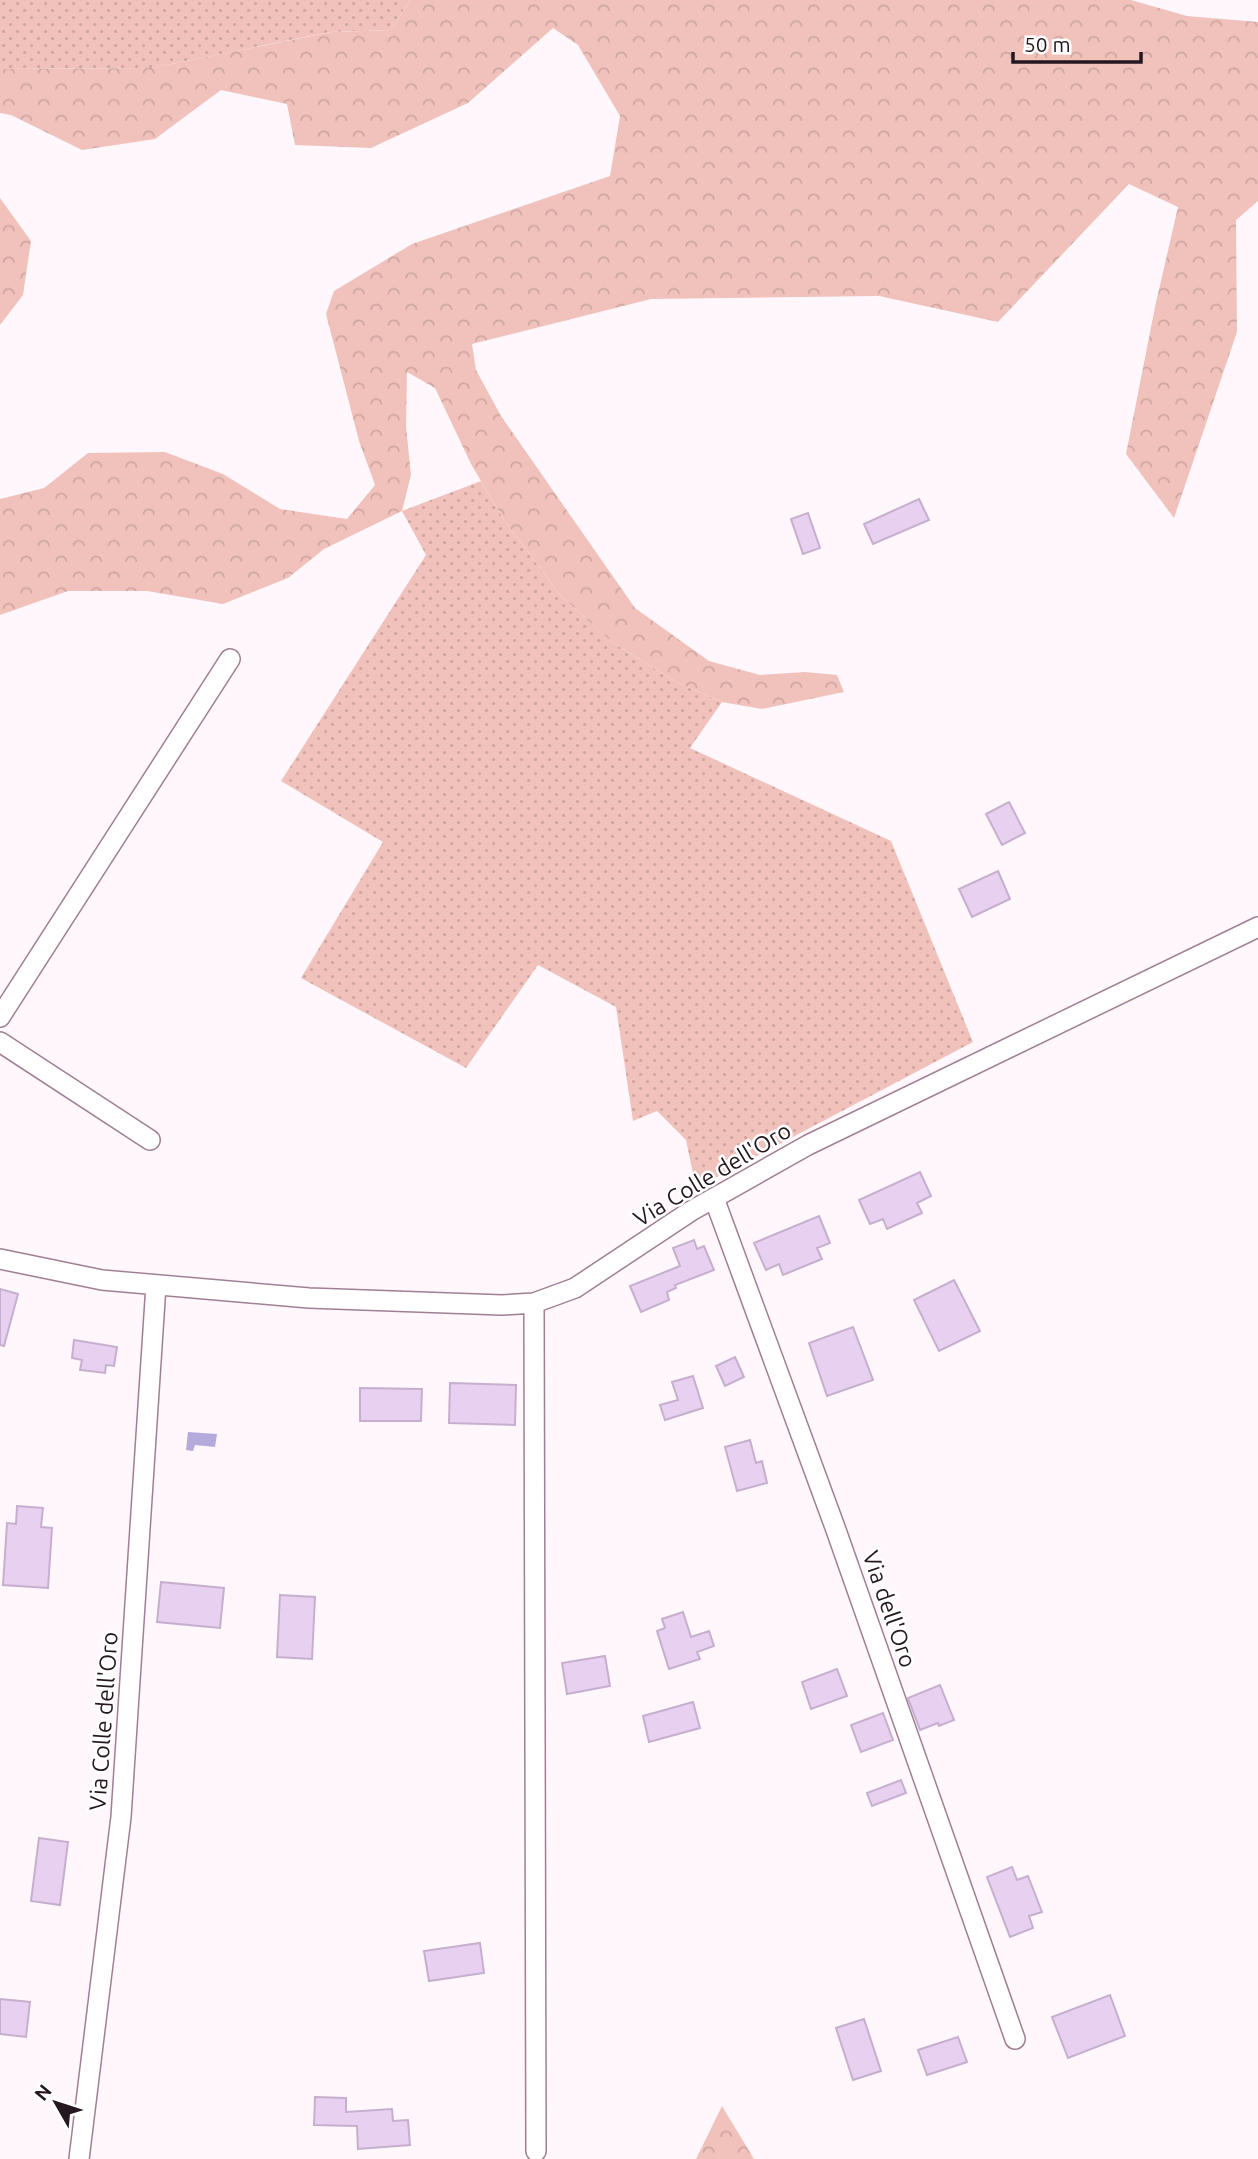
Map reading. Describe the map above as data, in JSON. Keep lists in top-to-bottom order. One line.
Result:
{"streets":{"street":["Via Colle dell'Oro","Via dell'Oro"]},"crossings":[["Via Colle dell'Oro","Via dell'Oro"]],"scale_bar":"50 m","north":"top left"}
